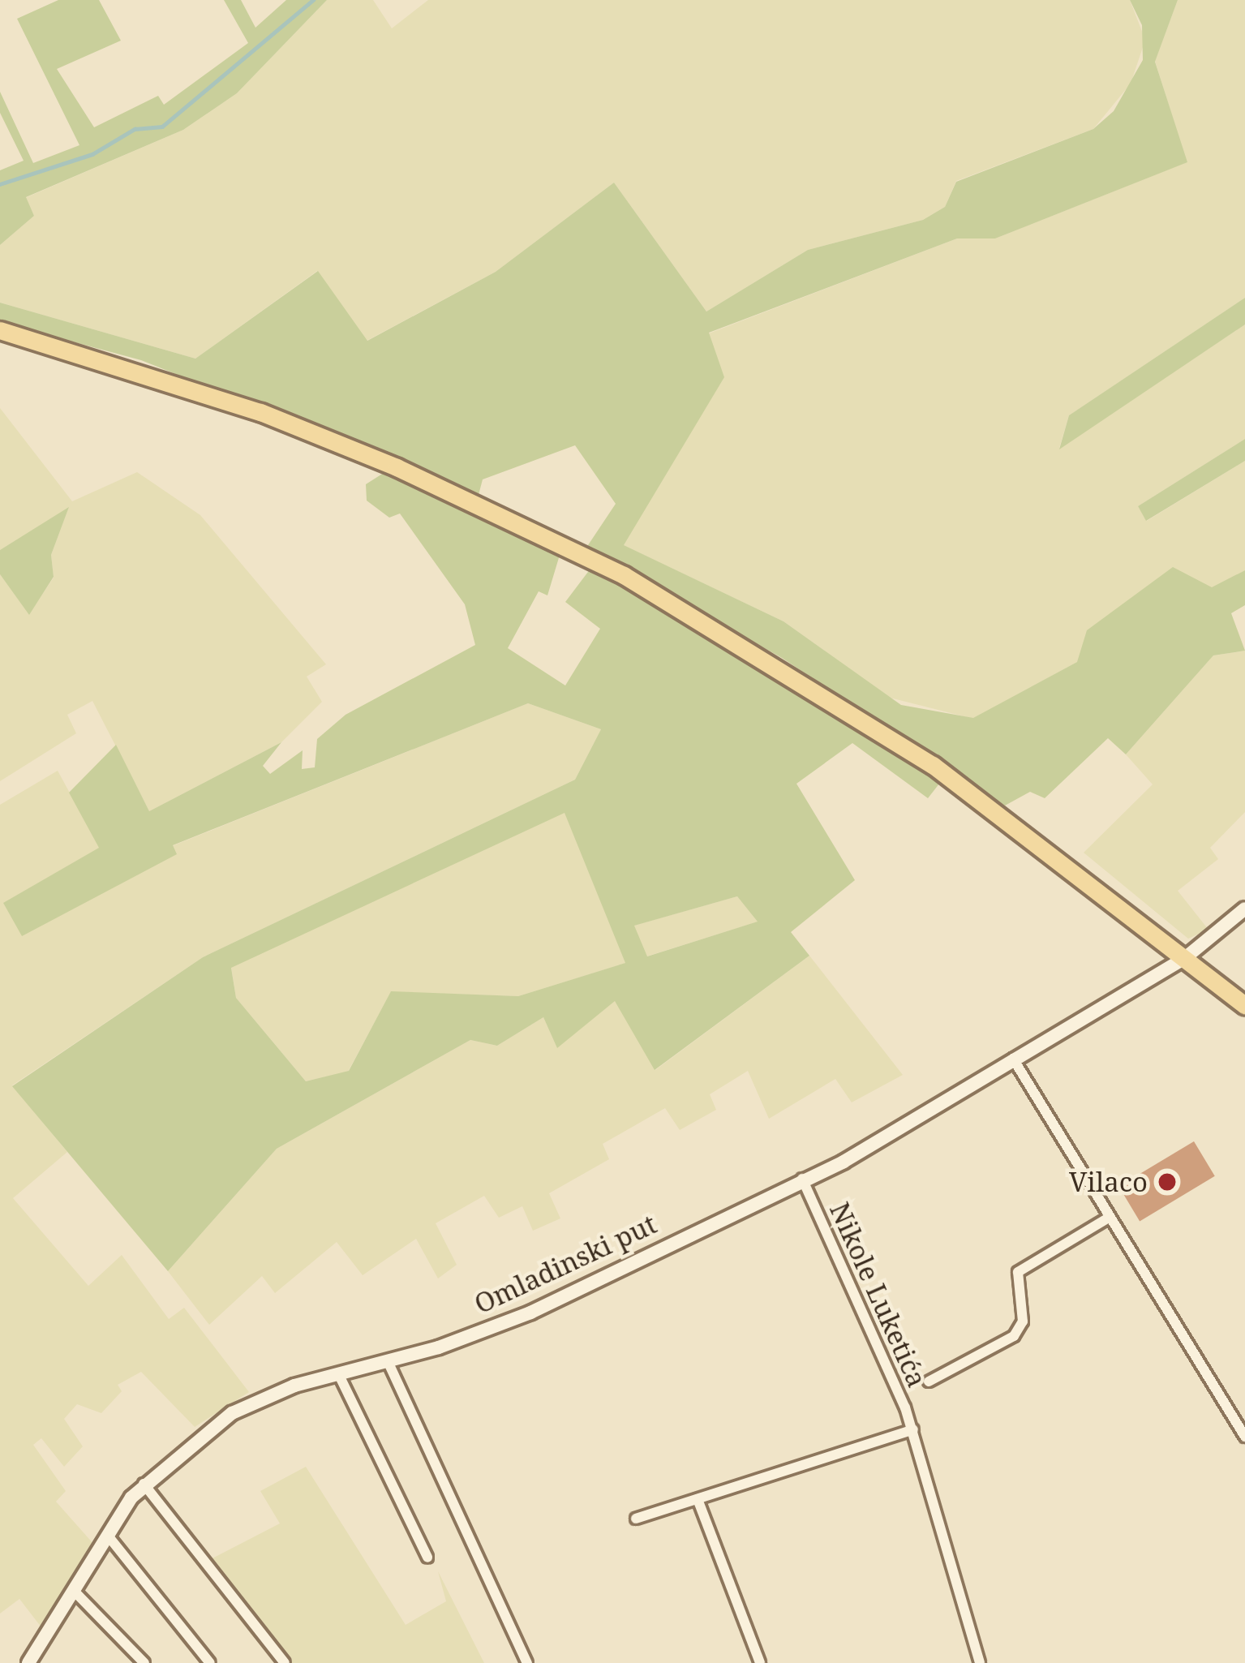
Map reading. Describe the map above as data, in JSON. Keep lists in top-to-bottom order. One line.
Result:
{"streets":{"street":["Omladinski put","Nikole Luketića"]},"crossings":[["Omladinski put","Nikole Luketića"]],"places":["Vilaco"]}
